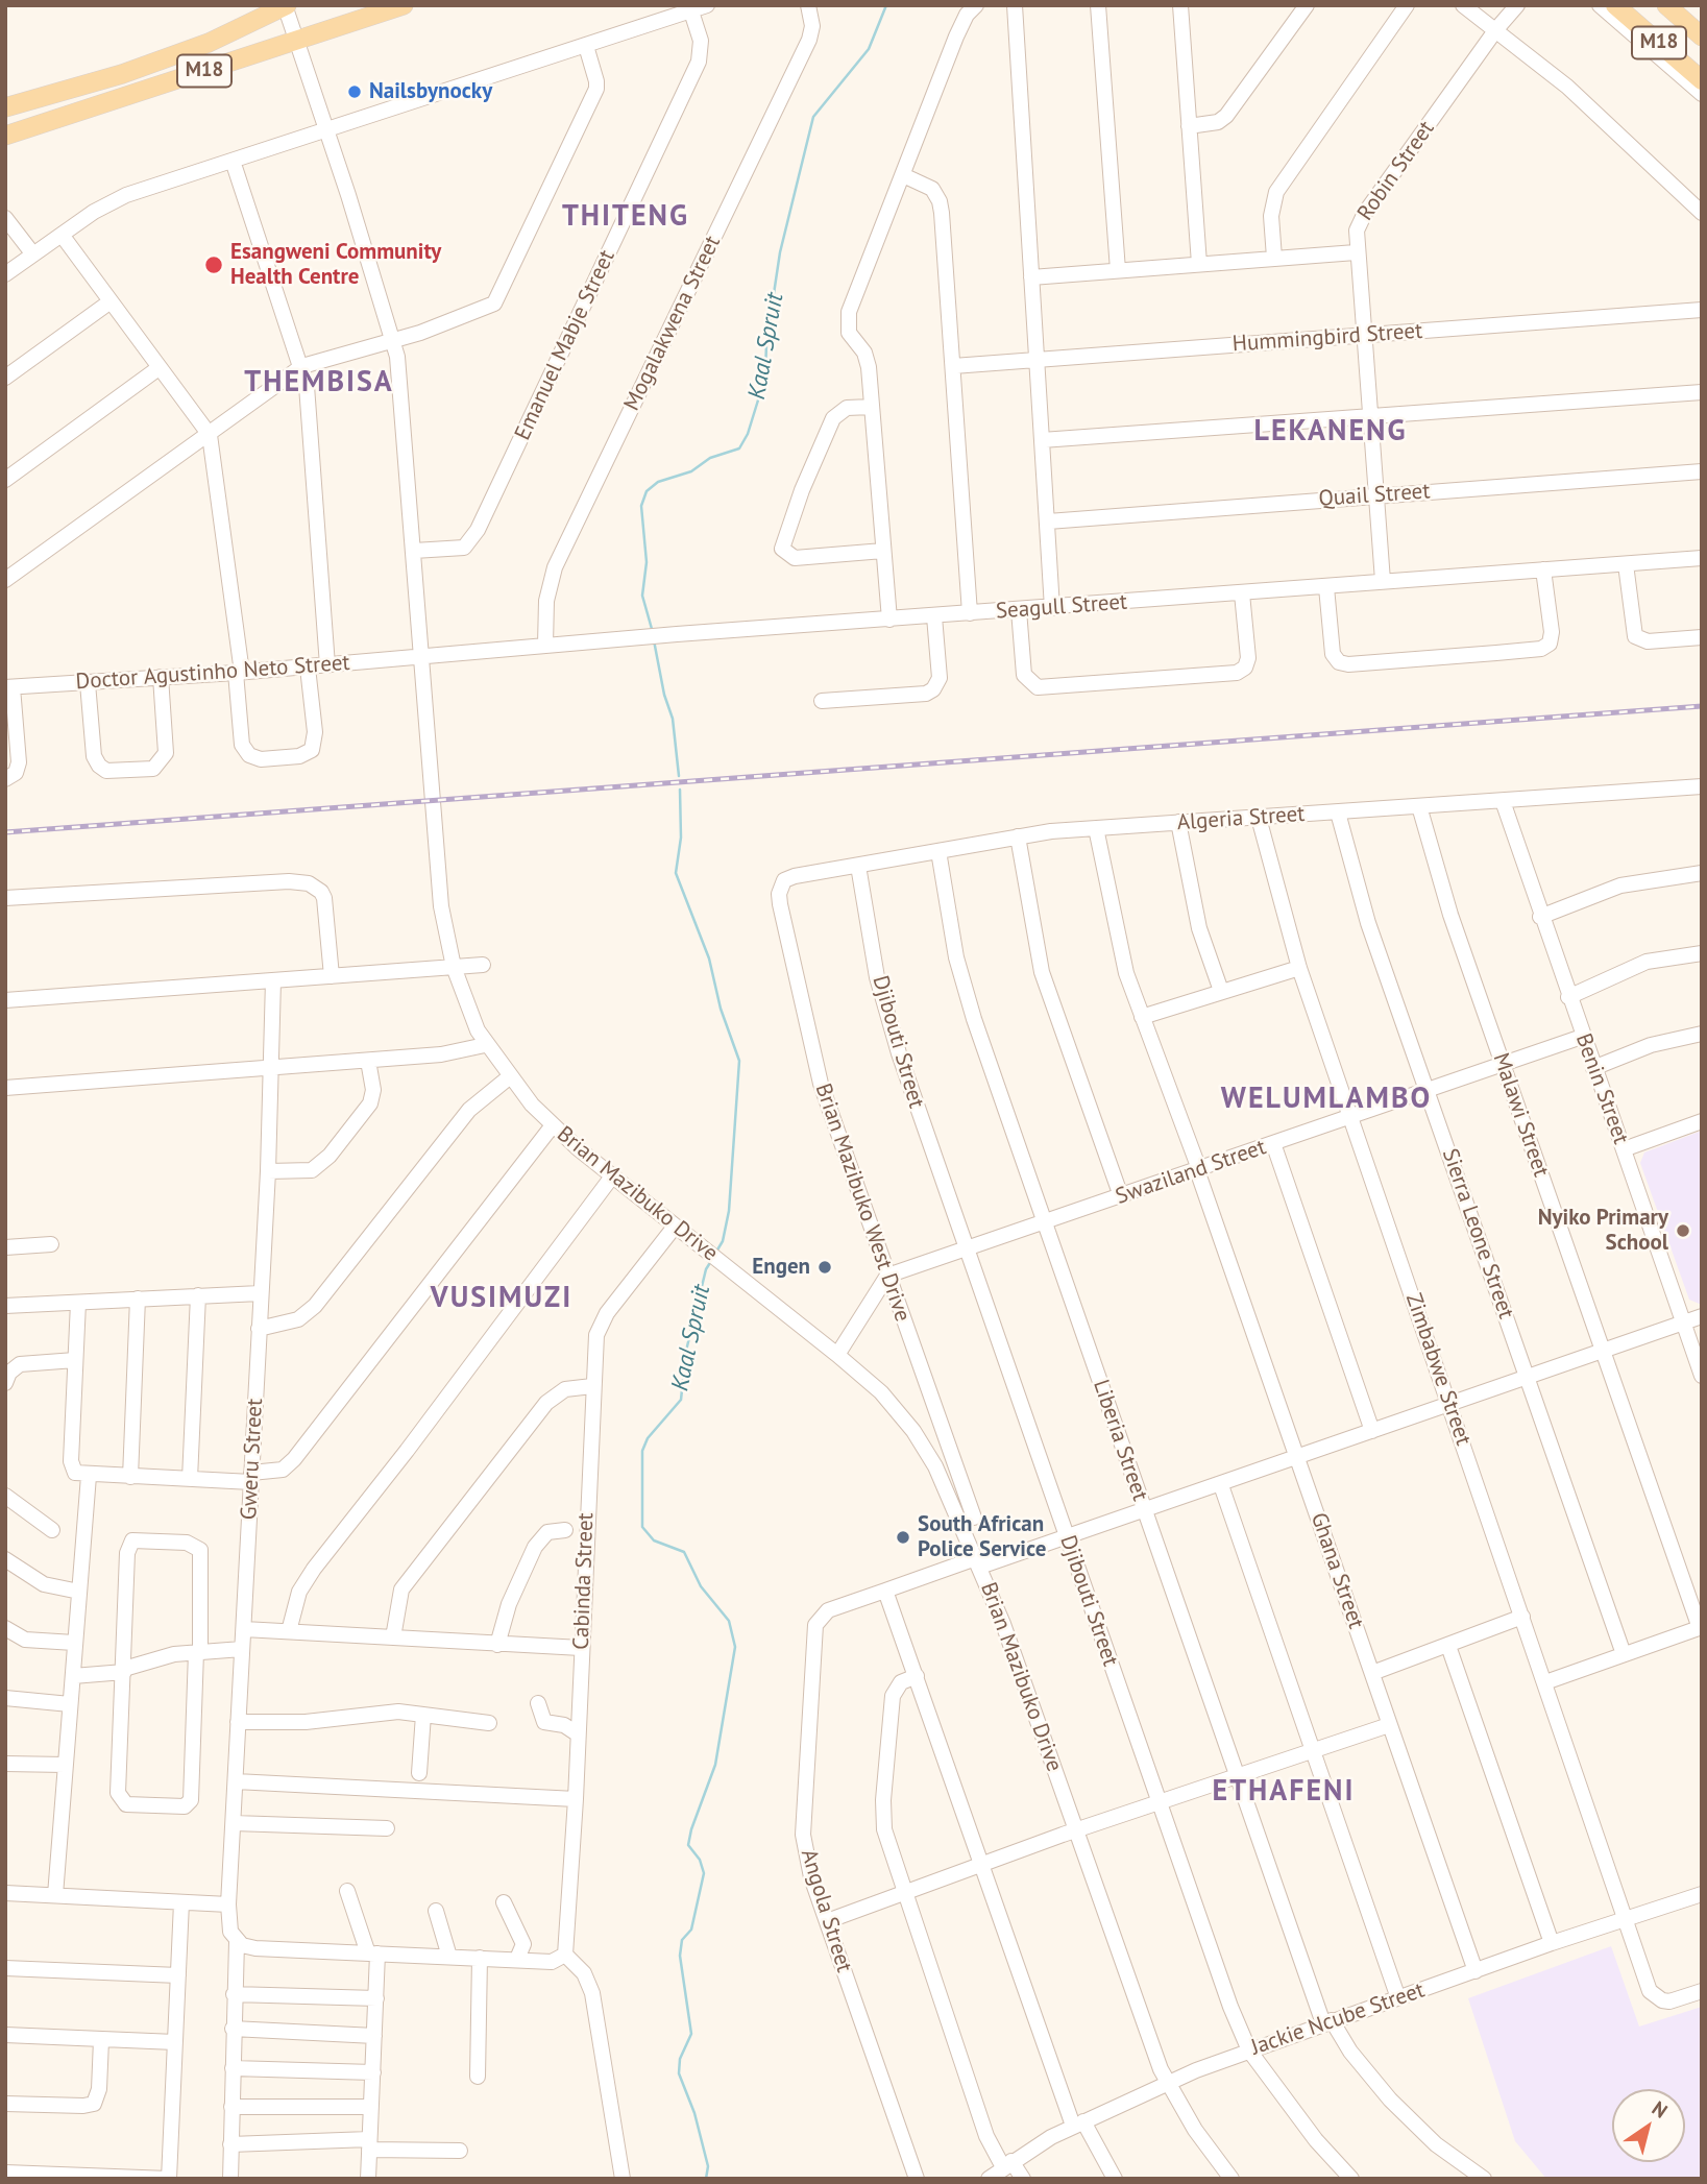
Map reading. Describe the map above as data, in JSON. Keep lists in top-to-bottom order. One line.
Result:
{"streets":{"main road":["M18"],"street":["Robin Street","Mogalakwena Street","Hummingbird Street","Emanuel Mabje Street","Quail Street","Seagull Street","Doctor Agustinho Neto Street","Algeria Street","Djibouti Street","Benin Street","Malawi Street","Swaziland Street","Brian Mazibuko Drive","Brian Mazibuko West Drive","Sierra Leone Street","Zimbabwe Street","Liberia Street","Gweru Street","Ghana Street","Cabinda Street","Angola Street","Jackie Ncube Street"]},"crossings":[["M18","Brian Mazibuko Drive"],["Robin Street","Hummingbird Street"],["Robin Street","Quail Street"],["Robin Street","Seagull Street"],["Mogalakwena Street","Seagull Street"],["Emanuel Mabje Street","Brian Mazibuko Drive"],["Seagull Street","Doctor Agustinho Neto Street"],["Seagull Street","Brian Mazibuko Drive"],["Doctor Agustinho Neto Street","Brian Mazibuko Drive"],["Algeria Street","Djibouti Street"],["Algeria Street","Benin Street"],["Algeria Street","Malawi Street"],["Algeria Street","Brian Mazibuko West Drive"],["Algeria Street","Sierra Leone Street"],["Algeria Street","Zimbabwe Street"],["Algeria Street","Liberia Street"],["Algeria Street","Ghana Street"],["Djibouti Street","Swaziland Street"],["Djibouti Street","Angola Street"],["Djibouti Street","Jackie Ncube Street"],["Benin Street","Swaziland Street"],["Benin Street","Angola Street"],["Malawi Street","Swaziland Street"],["Malawi Street","Angola Street"],["Swaziland Street","Brian Mazibuko West Drive"],["Swaziland Street","Sierra Leone Street"],["Swaziland Street","Zimbabwe Street"],["Swaziland Street","Liberia Street"],["Swaziland Street","Ghana Street"],["Brian Mazibuko Drive","Cabinda Street"],["Brian Mazibuko Drive","Angola Street"],["Brian Mazibuko Drive","Jackie Ncube Street"],["Sierra Leone Street","Angola Street"],["Zimbabwe Street","Angola Street"],["Zimbabwe Street","Jackie Ncube Street"],["Liberia Street","Angola Street"],["Liberia Street","Jackie Ncube Street"],["Ghana Street","Angola Street"],["Ghana Street","Jackie Ncube Street"]],"districts":["THITENG","THEMBISA","LEKANENG","WELUMLAMBO","VUSIMUZI","ETHAFENI"],"water":["Kaal Spruit"],"places":["Nailsbynocky","Esangweni Community Health Centre","Nyiko Primary School","Engen","South African Police Service"],"north":"top right"}
